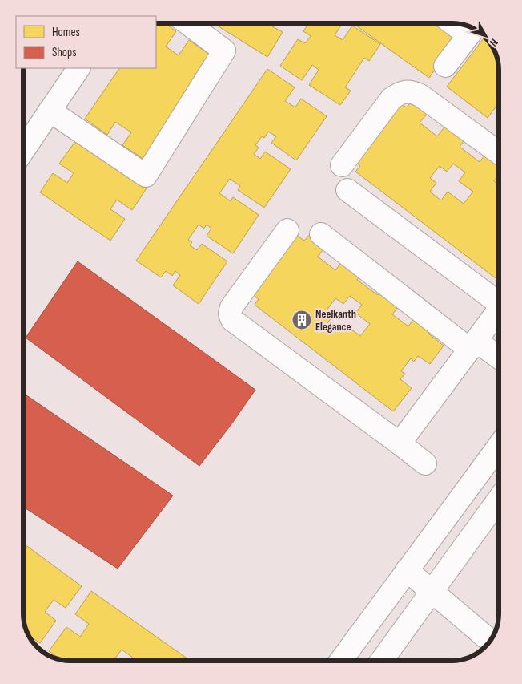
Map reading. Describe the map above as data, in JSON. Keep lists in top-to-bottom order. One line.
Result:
{"places":{"building":["Neelkanth Elegance"]},"legend":["Homes","Shops"],"north":"bottom right"}
